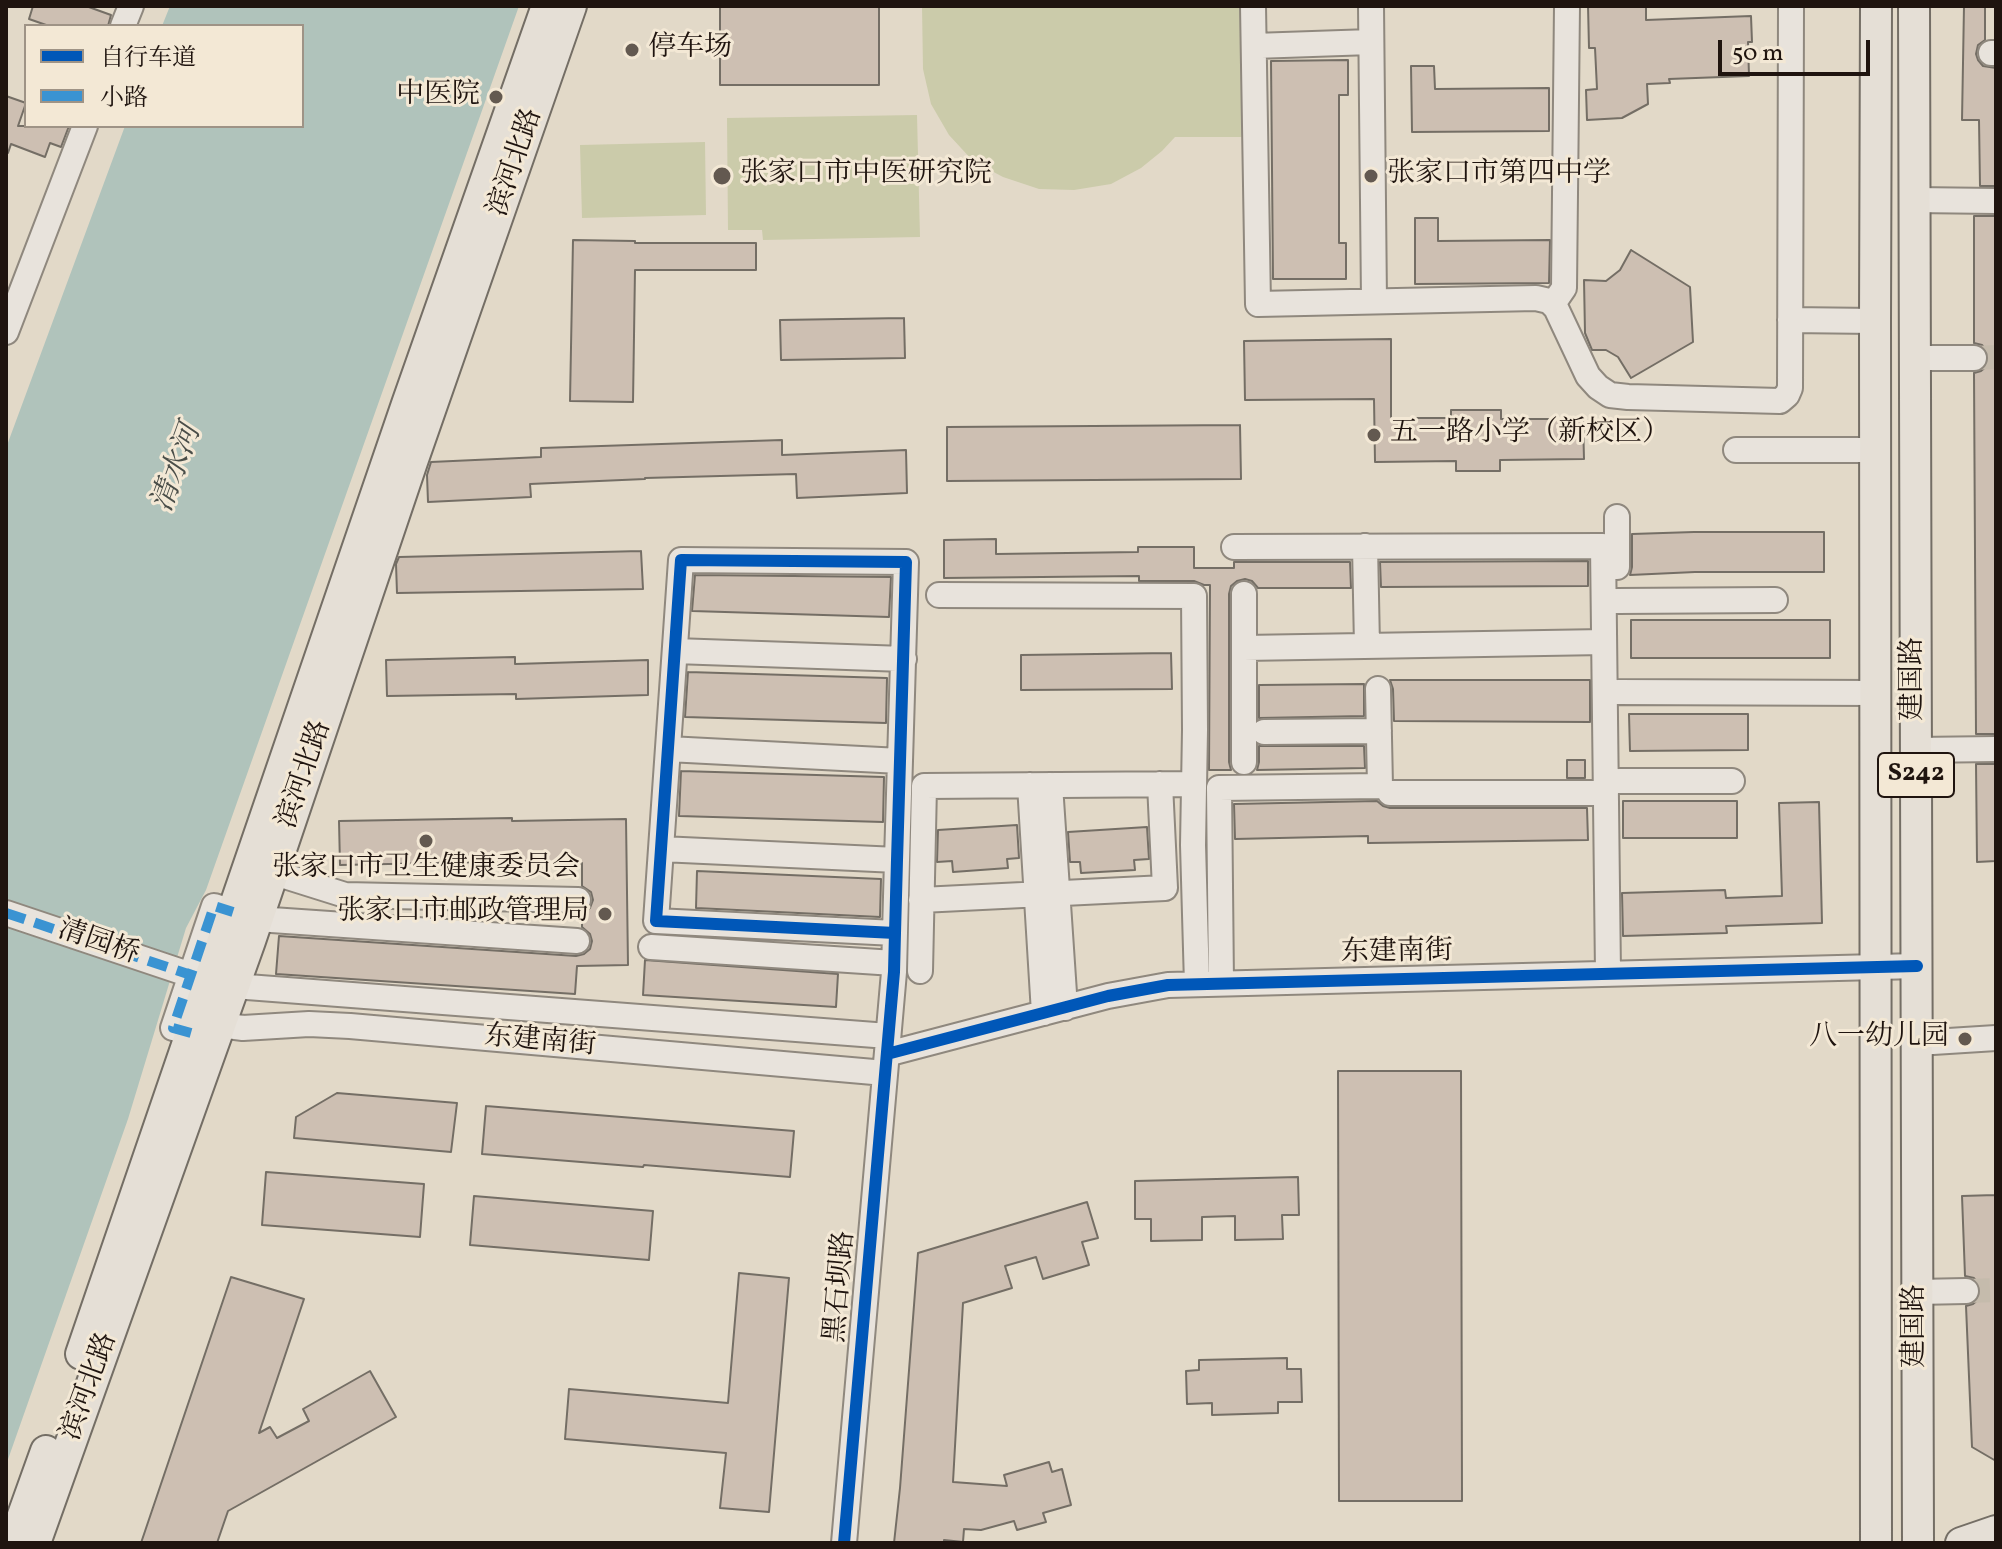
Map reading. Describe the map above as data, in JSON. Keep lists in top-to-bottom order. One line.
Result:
{"streets":{"main road":["滨河北路","建国路","S242"],"street":["清园桥","东建南街","黑石坝路"]},"crossings":[["滨河北路","清园桥"],["滨河北路","东建南街"],["建国路","东建南街"],["清园桥","东建南街"],["东建南街","黑石坝路"]],"water":["清水河"],"places":["停车场","中医院","张家口市中医研究院","张家口市第四中学","五一路小学（新校区）","张家口市卫生健康委员会","张家口市邮政管理局","八一幼儿园"],"legend":["自行车道","小路"],"scale_bar":"50 m"}
